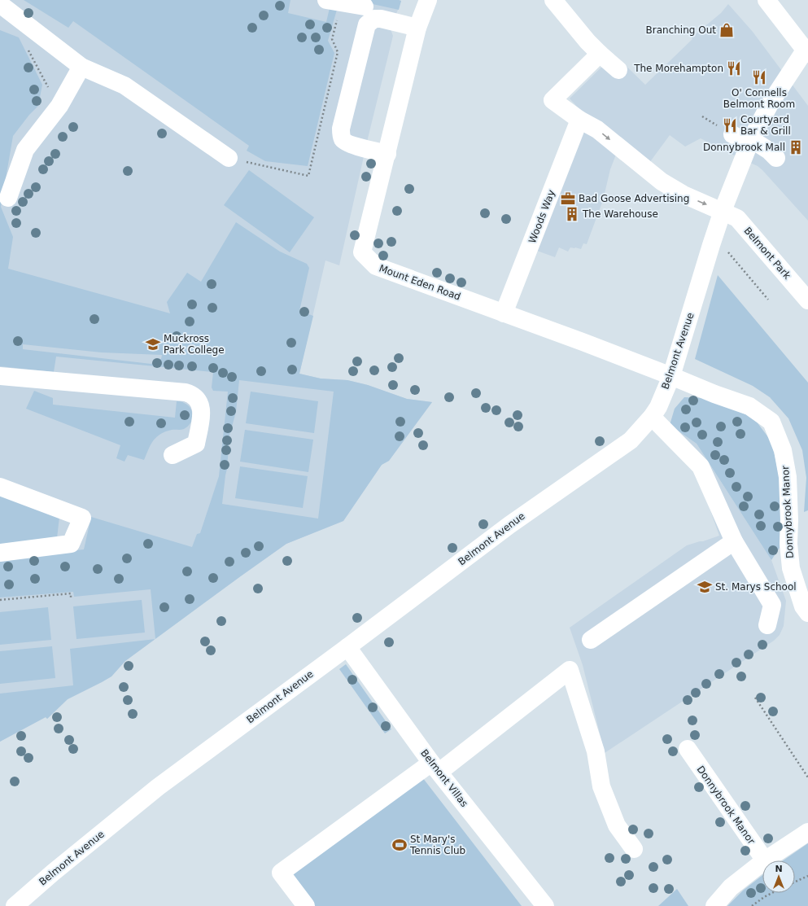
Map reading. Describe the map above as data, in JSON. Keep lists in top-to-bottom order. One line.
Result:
{"streets":{"street":["Woods Way","Belmont Park","Mount Eden Road","Belmont Avenue","Donnybrook Manor","Belmont Villas"]},"crossings":[["Woods Way","Mount Eden Road"],["Belmont Park","Belmont Avenue"],["Mount Eden Road","Belmont Avenue"],["Mount Eden Road","Donnybrook Manor"],["Belmont Avenue","Donnybrook Manor"],["Belmont Avenue","Belmont Villas"]],"places":{"shop":["Branching Out"],"restaurant":["The Morehampton","O' Connells Belmont Room","Courtyard Bar & Grill"],"building":["Donnybrook Mall","The Warehouse"],"office":["Bad Goose Advertising"],"school or university":["Muckross Park College","St. Marys School"],"sports":["St Mary's Tennis Club"]},"north":"top"}
